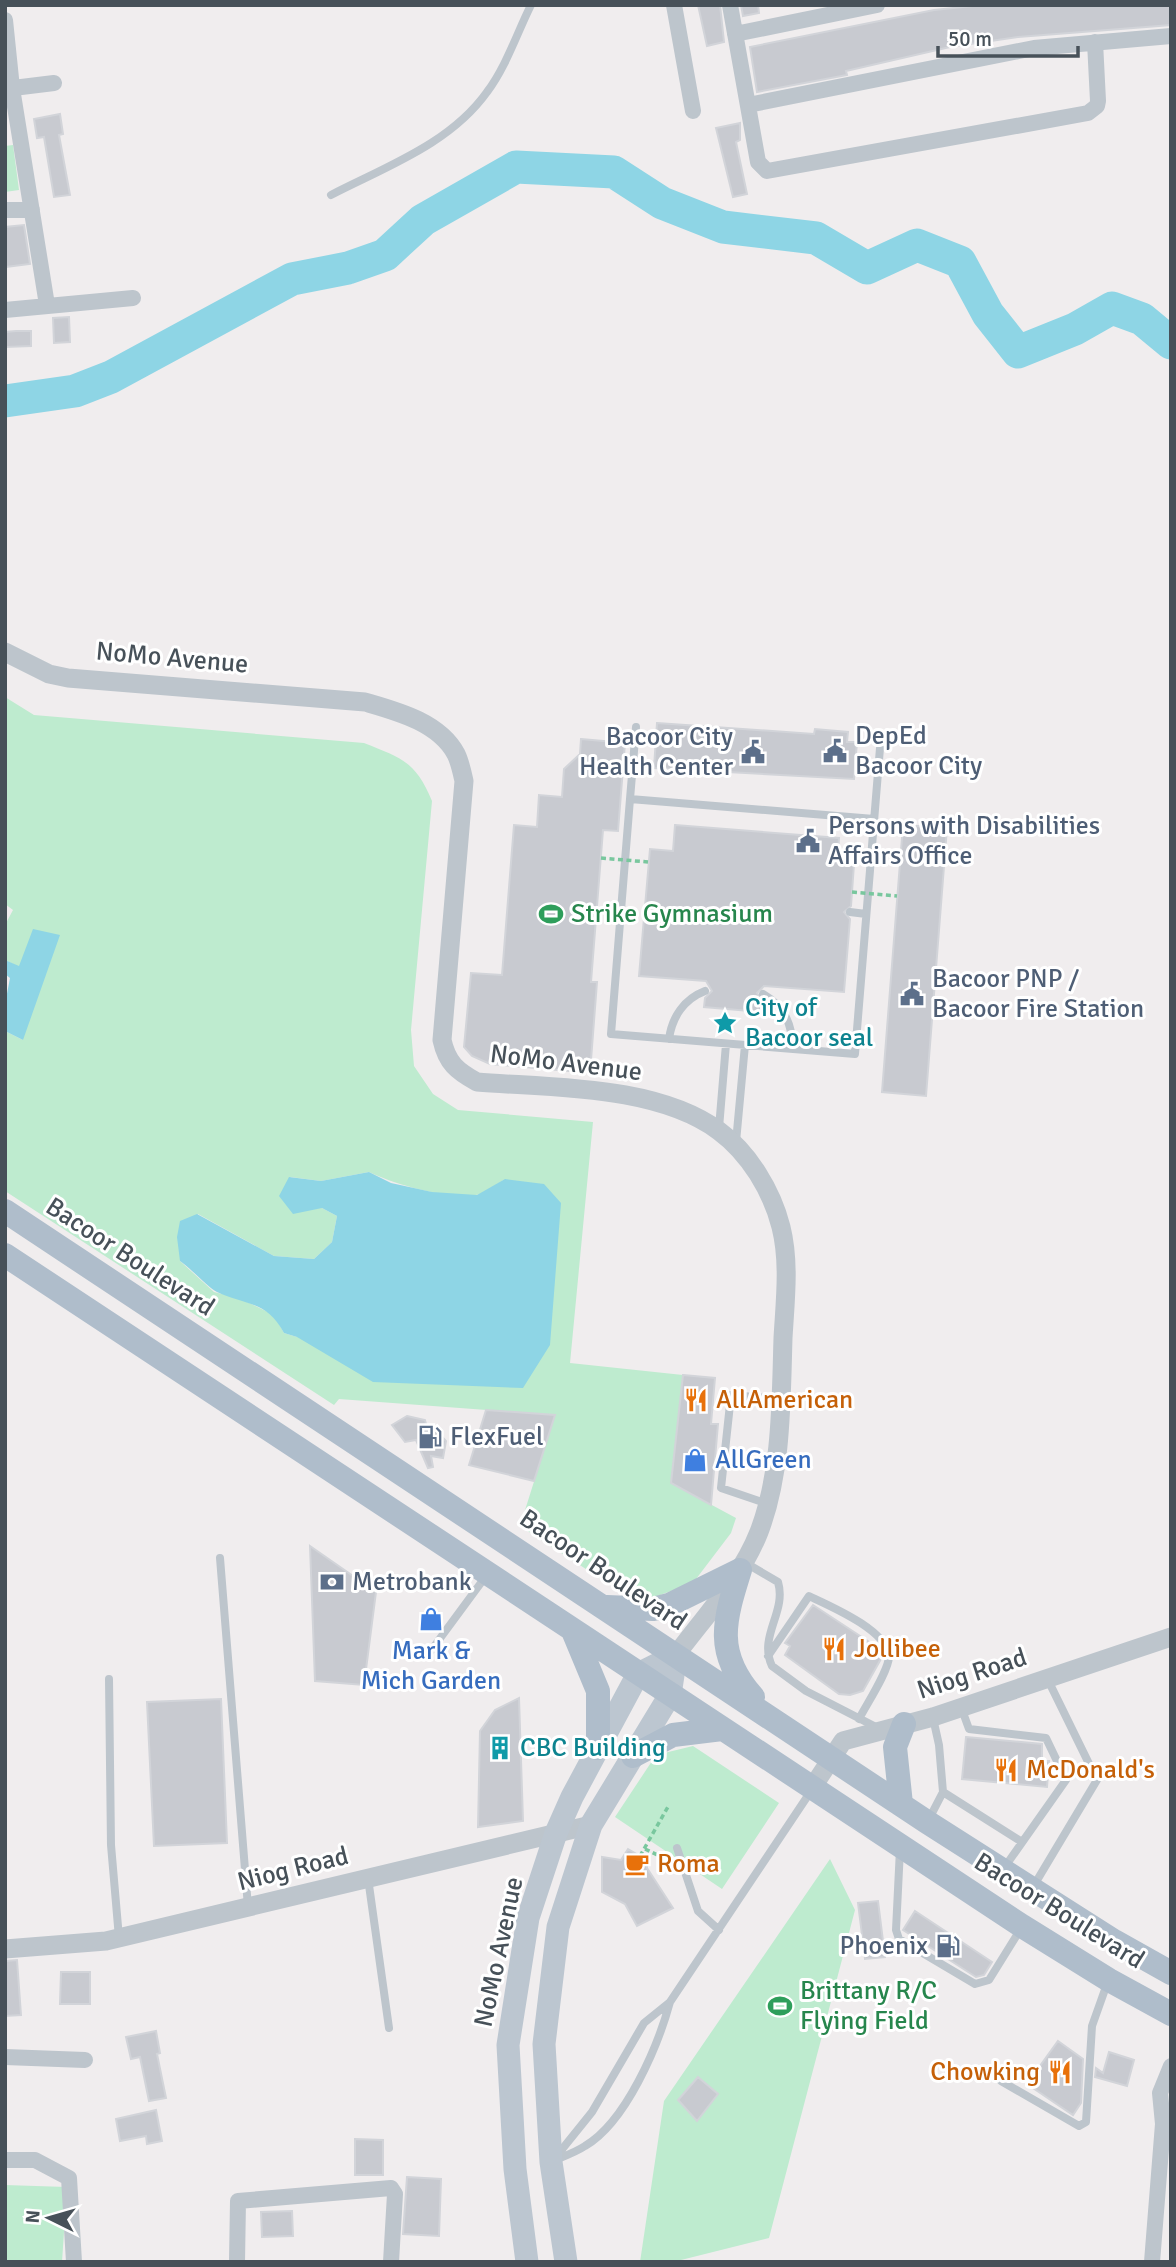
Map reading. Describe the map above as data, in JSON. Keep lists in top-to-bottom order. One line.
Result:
{"streets":{"main road":["NoMo Avenue","Bacoor Boulevard"],"street":["Niog Road"]},"crossings":[["NoMo Avenue","Bacoor Boulevard"],["NoMo Avenue","Niog Road"],["Bacoor Boulevard","Niog Road"]],"places":{"public building":["DepEd Bacoor City","Bacoor City Health Center","Persons with Disabilities Affairs Office","Bacoor PNP / Bacoor Fire Station"],"sports":["Strike Gymnasium","Brittany R/C Flying Field"],"place":["City of Bacoor seal"],"restaurant":["AllAmerican","Jollibee","McDonald's","Chowking"],"fuel station":["FlexFuel","Phoenix"],"shop":["AllGreen","Mark & Mich Garden"],"bank":["Metrobank"],"building":["CBC Building"],"cafe":["Roma"]},"scale_bar":"50 m","north":"left"}
